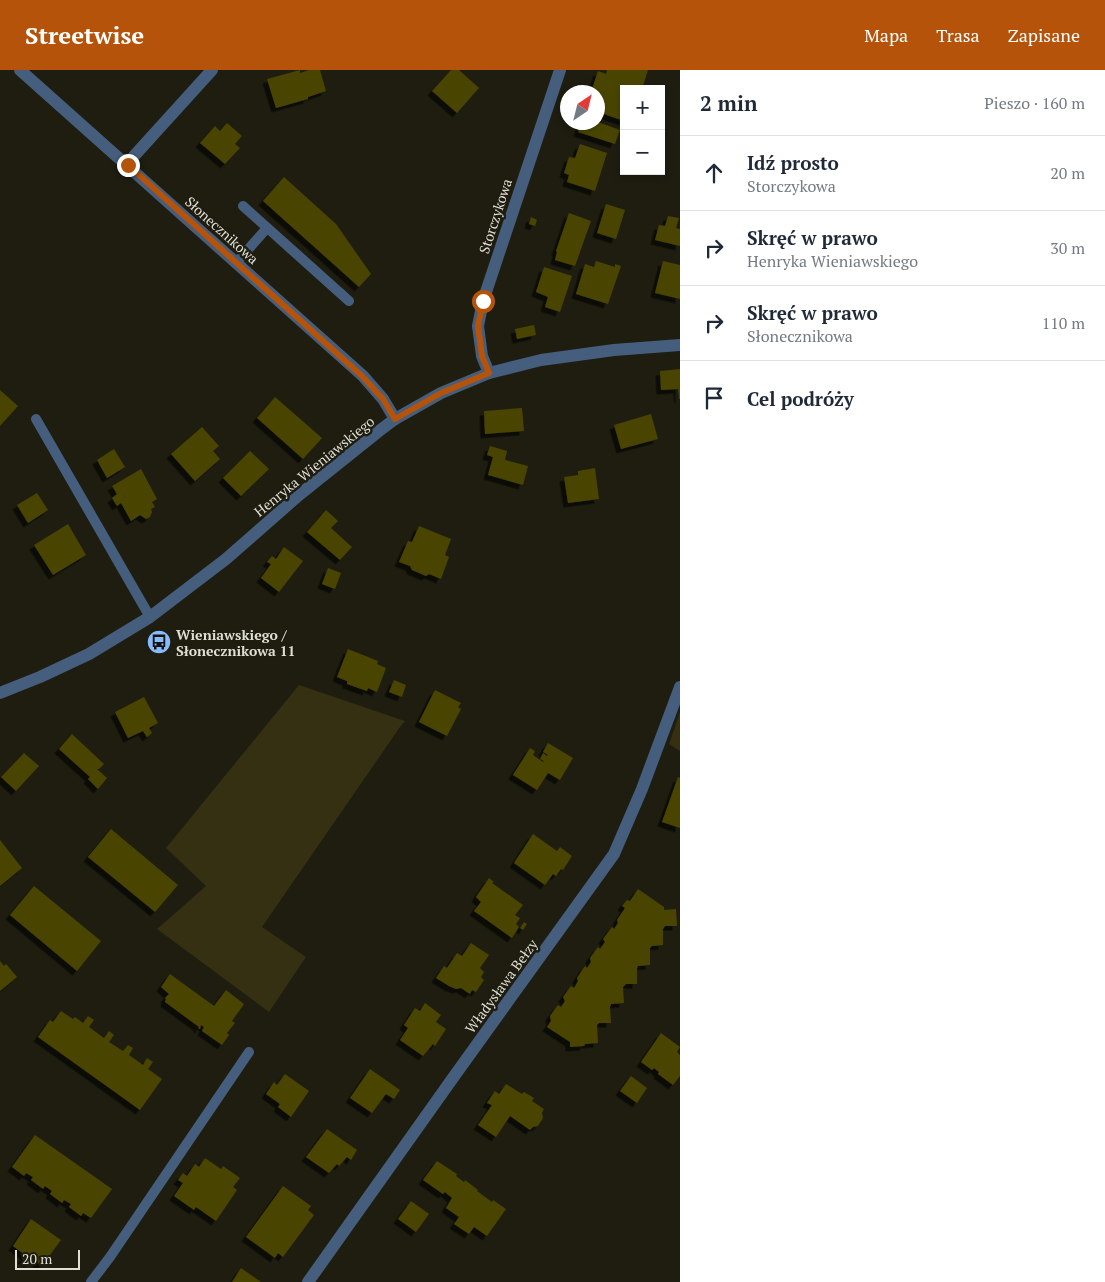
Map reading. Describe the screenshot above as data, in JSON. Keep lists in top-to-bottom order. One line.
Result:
{"streets":{"street":["Storczykowa","Słonecznikowa","Henryka Wieniawskiego","Władysława Bełzy"]},"crossings":[["Storczykowa","Henryka Wieniawskiego"],["Słonecznikowa","Henryka Wieniawskiego"]],"places":{"bus stop":["Wieniawskiego / Słonecznikowa 11"]},"scale_bar":"20 m","north":"top right","page":{"header":"Streetwise","nav":["Mapa","Trasa","Zapisane"],"heading":["2 min","Pieszo · 160 m"],"map_buttons":["+","−"],"list":[["Idź prosto","Storczykowa","20 m"],["Skręć w prawo","Henryka Wieniawskiego","30 m"],["Skręć w prawo","Słonecznikowa","110 m"],"Cel podróży"],"scale":"20 m"}}
